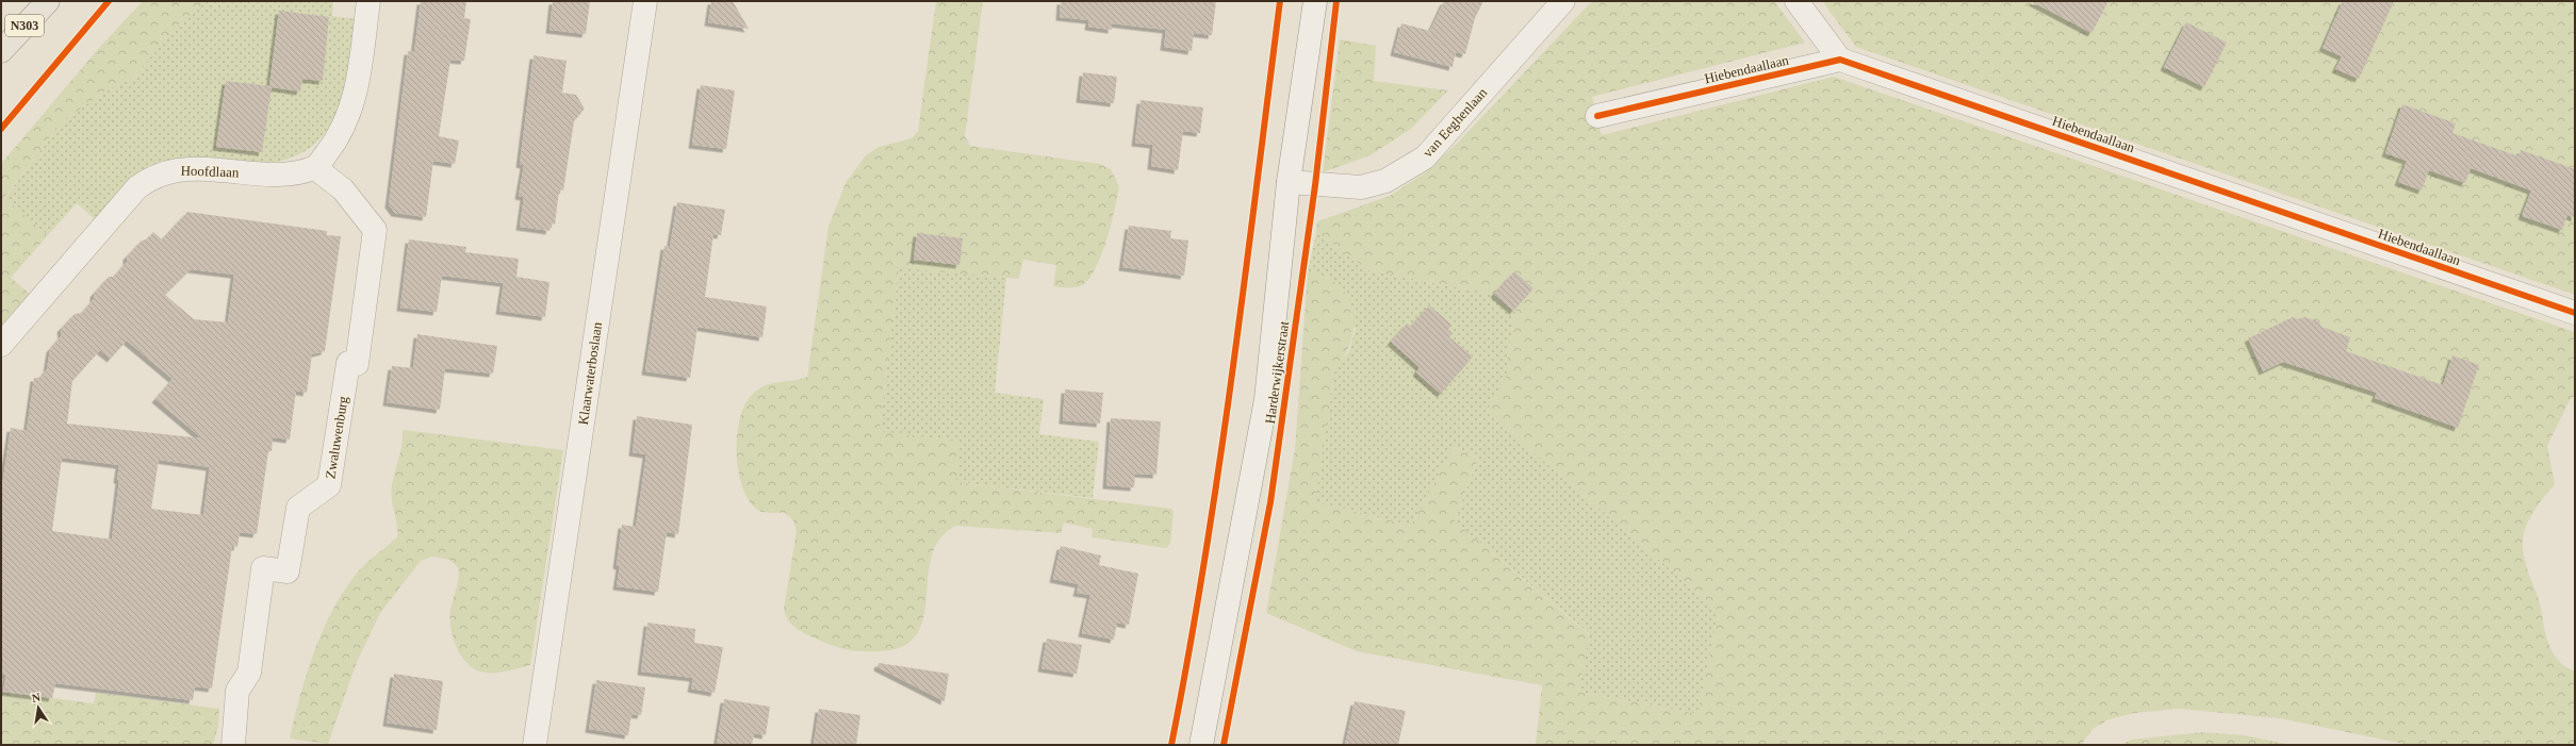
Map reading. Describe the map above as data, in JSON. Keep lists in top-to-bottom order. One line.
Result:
{"streets":{"main road":["N303"],"street":["Hiebendaallaan","van Eeghenlaan","Hoofdlaan","Harderwijkerstraat","Klaarwaterboslaan","Zwaluwenburg"]},"crossings":[["van Eeghenlaan","Harderwijkerstraat"],["Hoofdlaan","Zwaluwenburg"]],"north":"top"}
